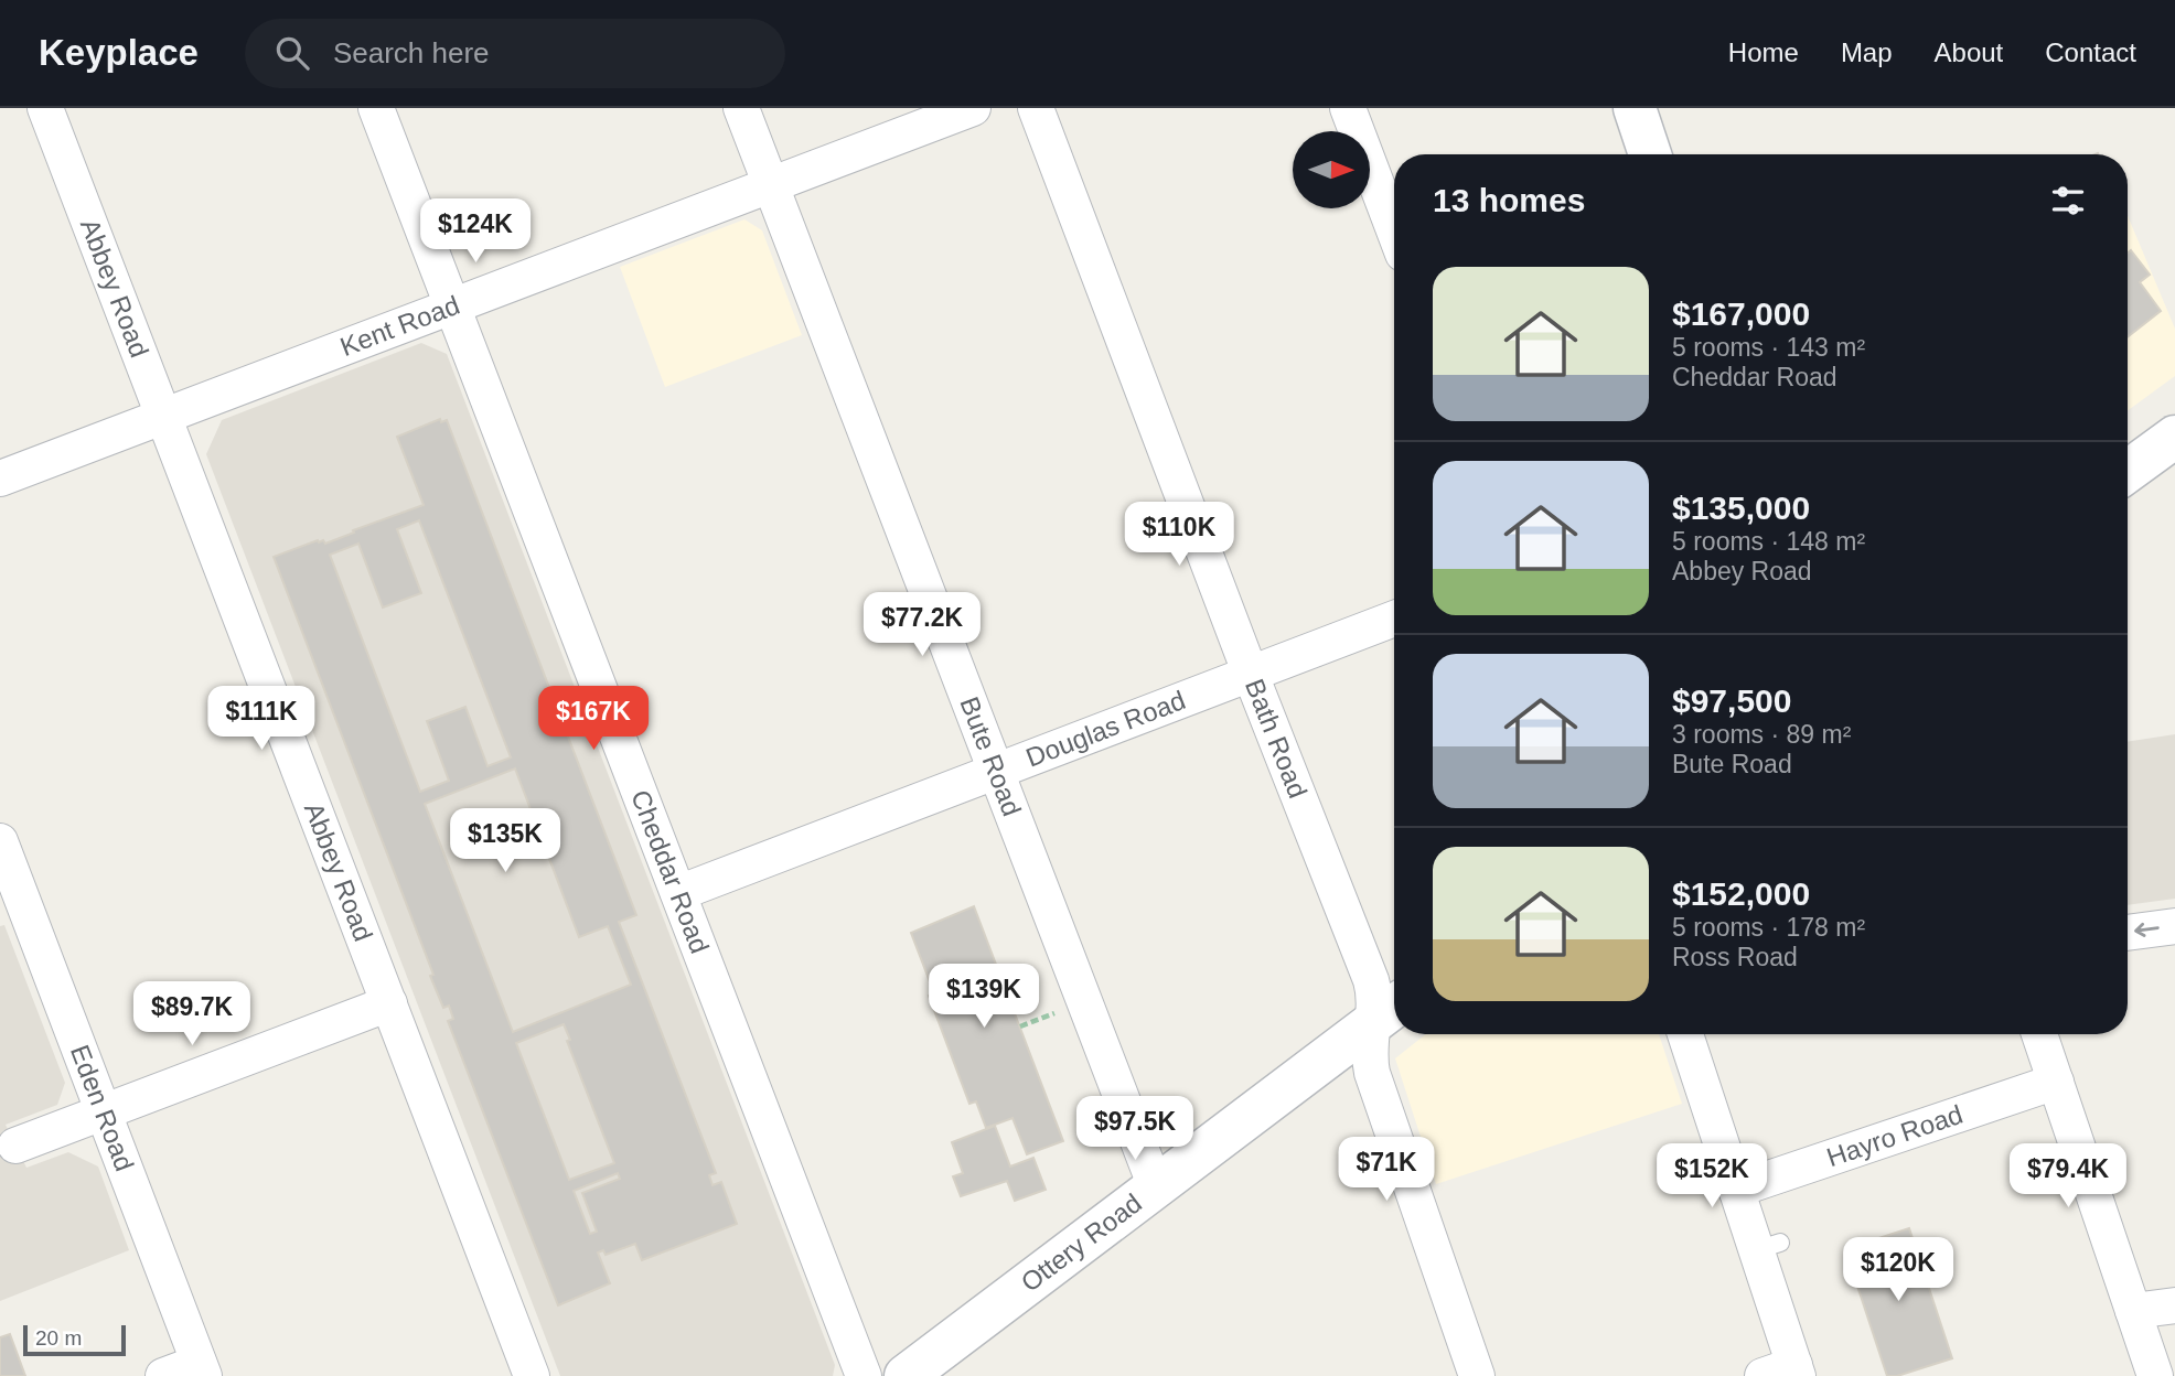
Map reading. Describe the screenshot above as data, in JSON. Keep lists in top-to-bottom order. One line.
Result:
{"streets":{"street":["Abbey Road","Kent Road","Douglas Road","Bath Road","Bute Road","Cheddar Road","Eden Road","Hayro Road","Ottery Road"]},"crossings":[["Abbey Road","Kent Road"],["Kent Road","Bute Road"],["Kent Road","Cheddar Road"],["Douglas Road","Bath Road"],["Douglas Road","Bute Road"],["Douglas Road","Cheddar Road"],["Bath Road","Ottery Road"],["Bute Road","Ottery Road"]],"scale_bar":"20 m","north":"right","page":{"header":"Keyplace","search":"Search here","nav":["Home","Map","About","Contact"],"heading":"13 homes","price":["$124K","$110K","$77.2K","$111K","$167K","$135K","$139K","$89.7K","$97.5K","$71K","$152K","$79.4K","$120K"],"list":[{"name":"$167,000","note":"5 rooms · 143 m² · Cheddar Road"},{"name":"$135,000","note":"5 rooms · 148 m² · Abbey Road"},{"name":"$97,500","note":"3 rooms · 89 m² · Bute Road"},{"name":"$152,000","note":"5 rooms · 178 m² · Ross Road"}],"scale":"20 m"}}
